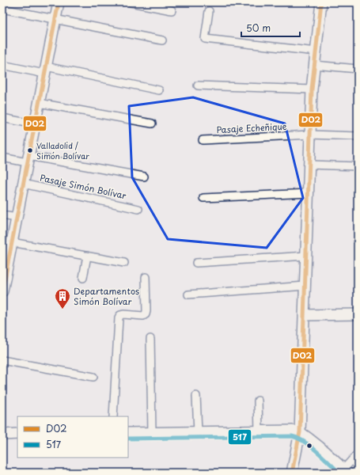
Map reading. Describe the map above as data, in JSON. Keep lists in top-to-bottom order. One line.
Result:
{"streets":{"street":["Pasaje Echeñique","Pasaje Simón Bolívar"]},"places":{"other":["Valladolid / Simón Bolívar"],"building":["Departamentos Simón Bolívar"]},"lines":["transit line D02","transit line 517"],"legend":["D02","517"],"scale_bar":"50 m"}
